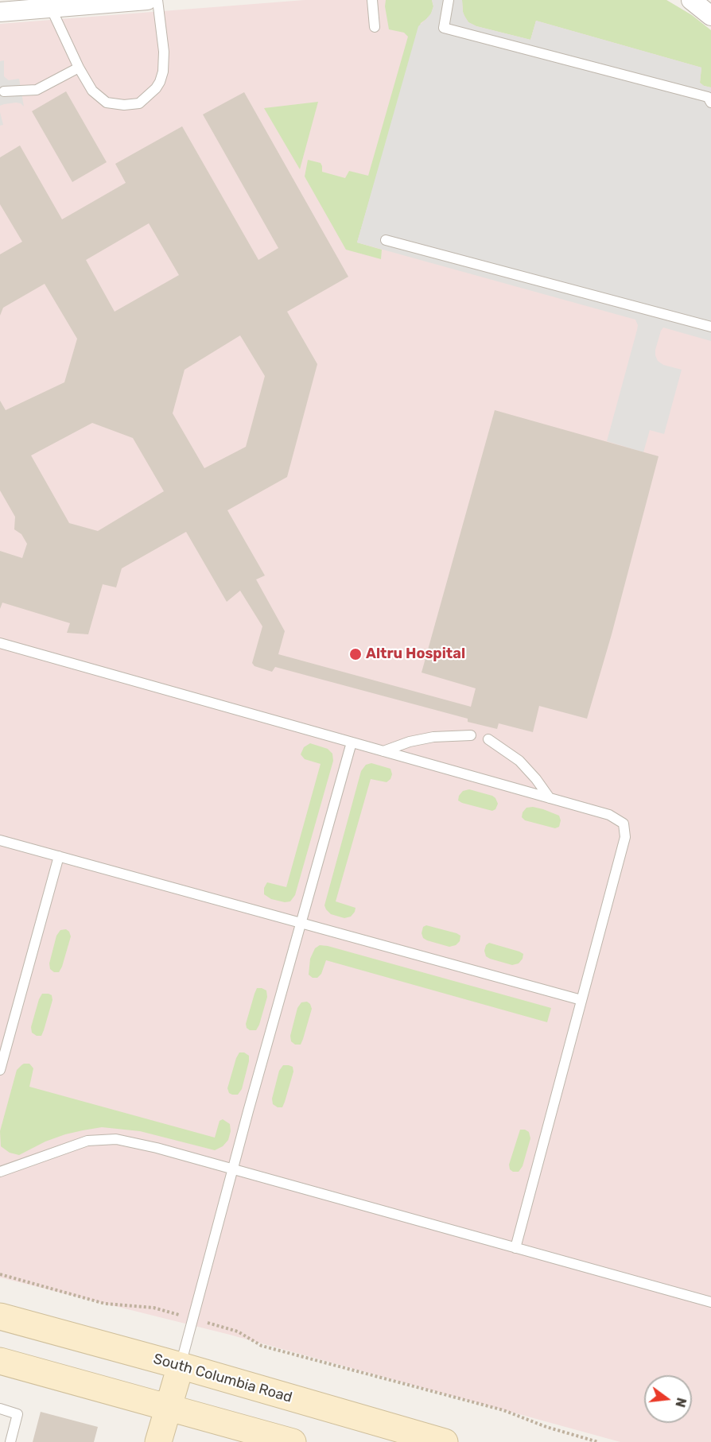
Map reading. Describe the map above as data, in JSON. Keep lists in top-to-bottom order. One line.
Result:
{"streets":{"main road":["South Columbia Road"]},"places":["Altru Hospital"],"north":"right"}
